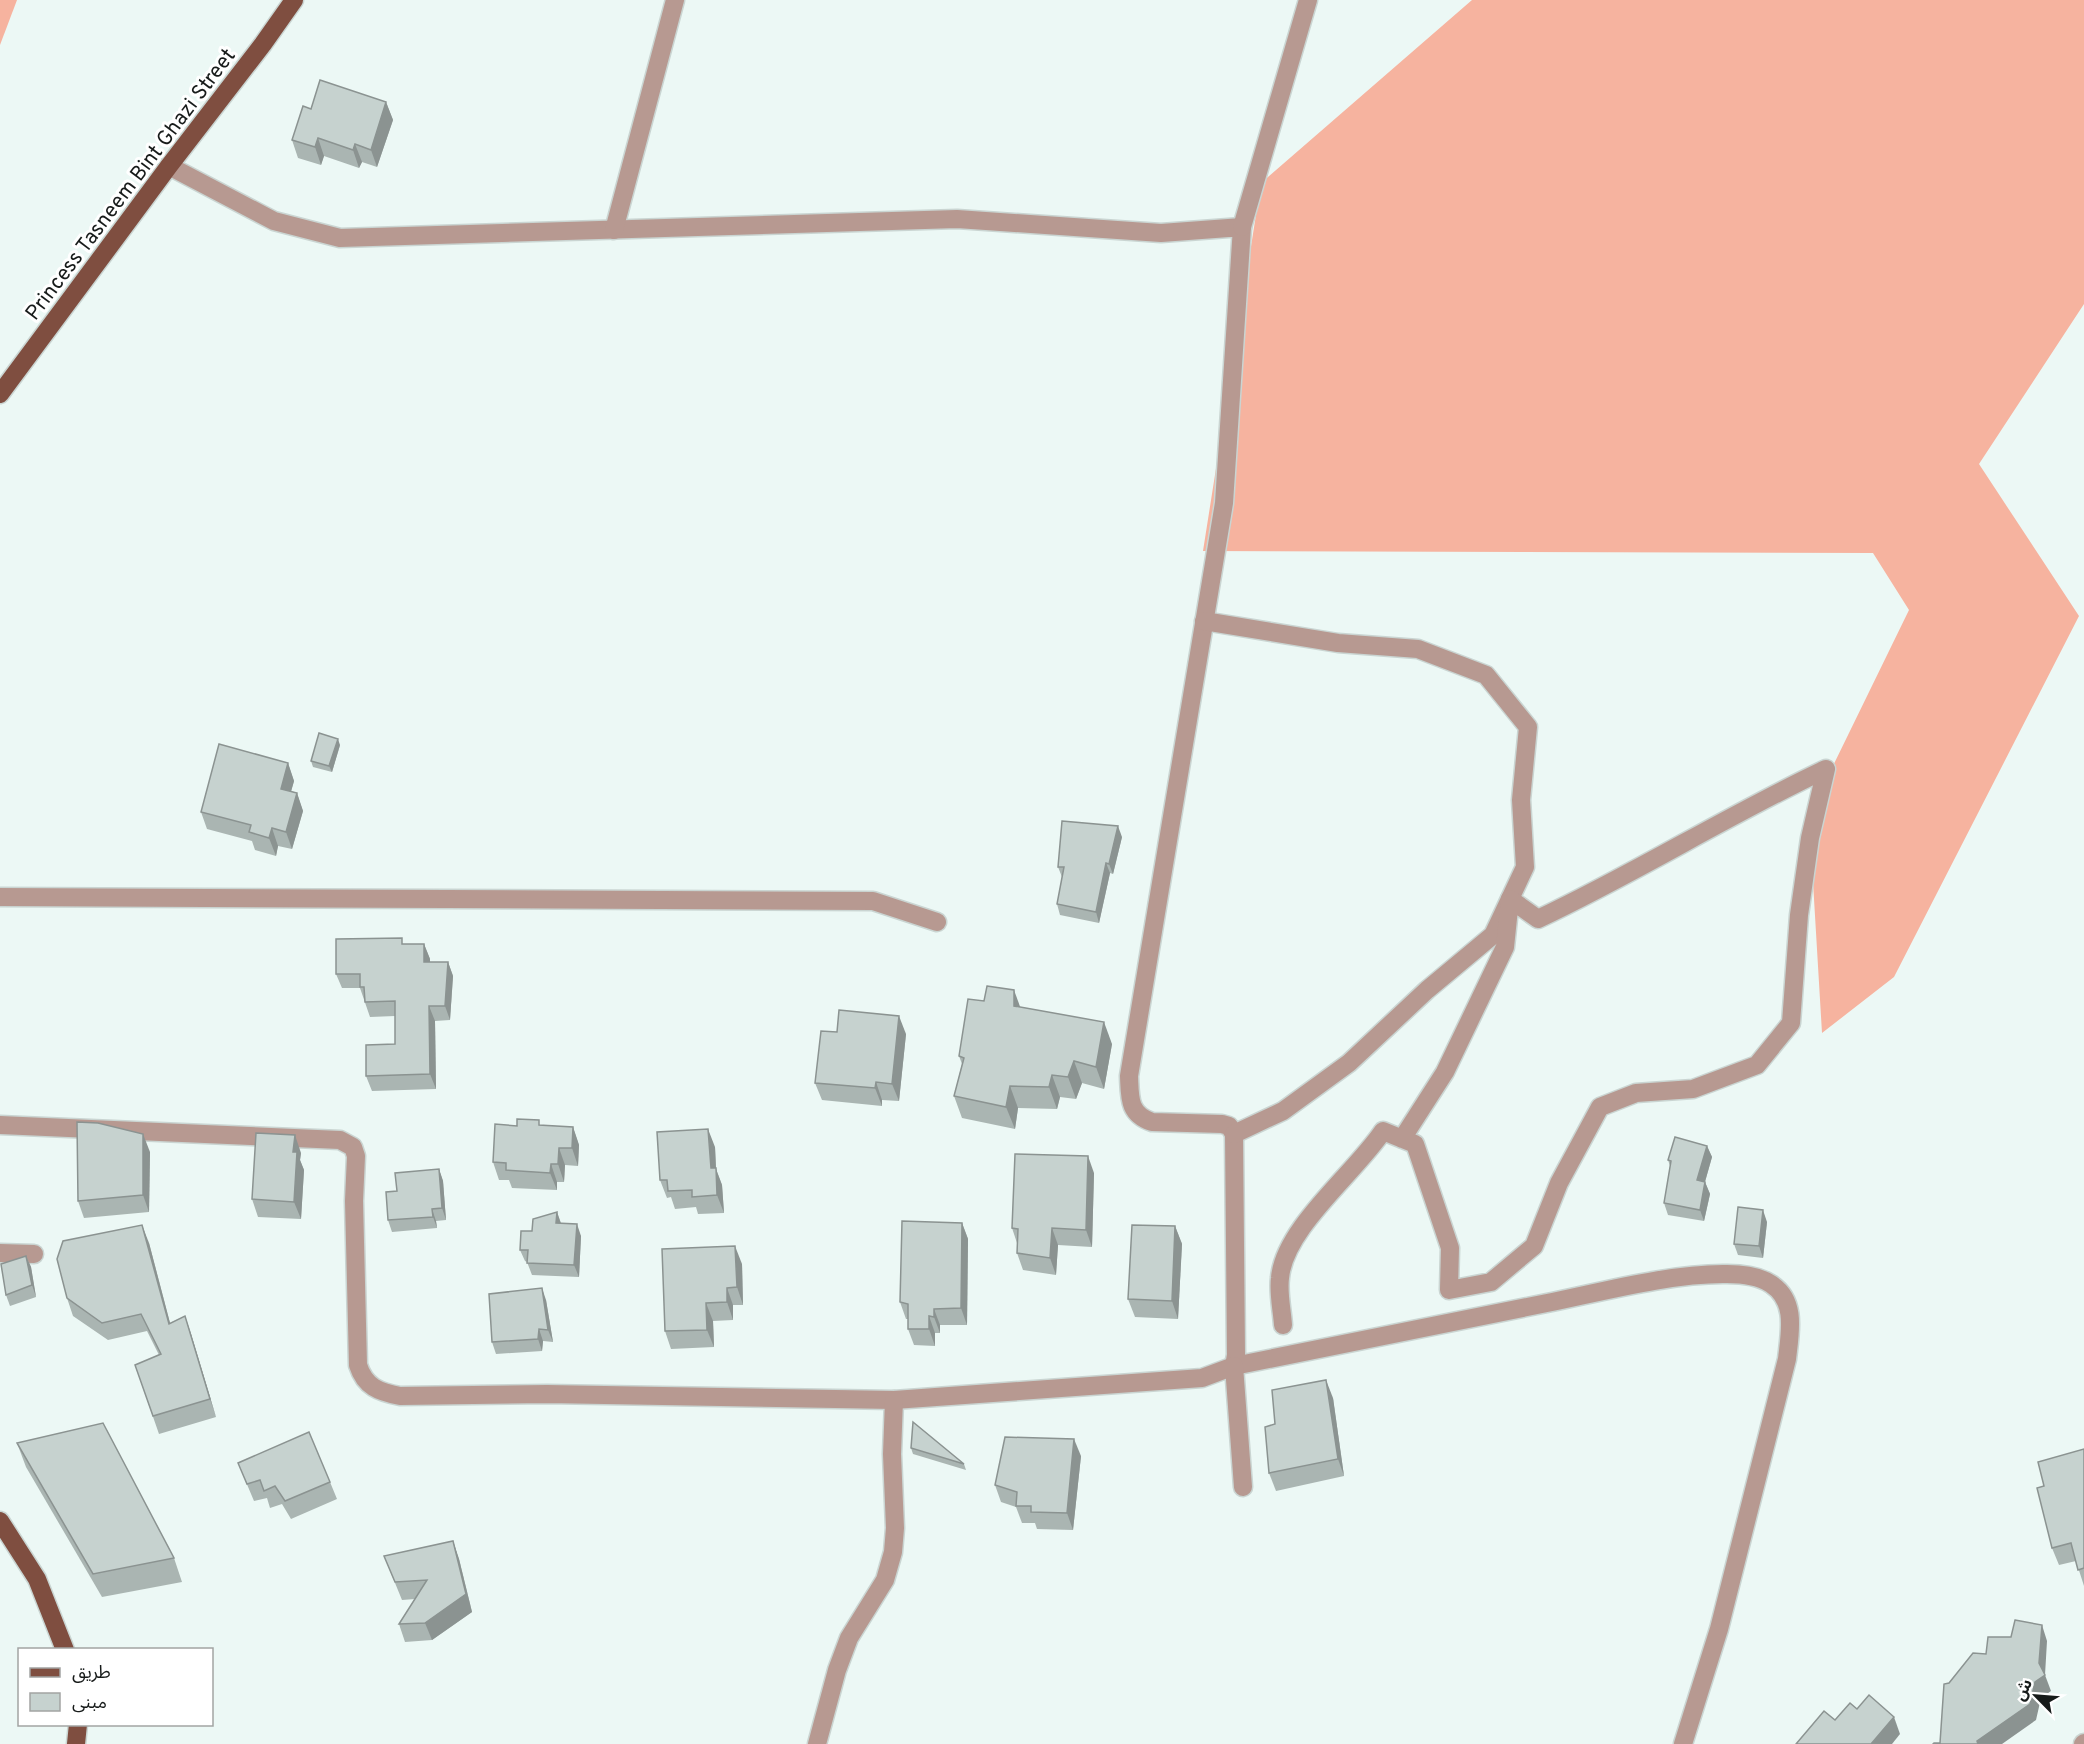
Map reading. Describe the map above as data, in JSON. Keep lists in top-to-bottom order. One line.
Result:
{"streets":{"main road":["Princess Tasneem Bint Ghazi Street"]},"legend":["طريق","مبنى"],"north":"top left"}
